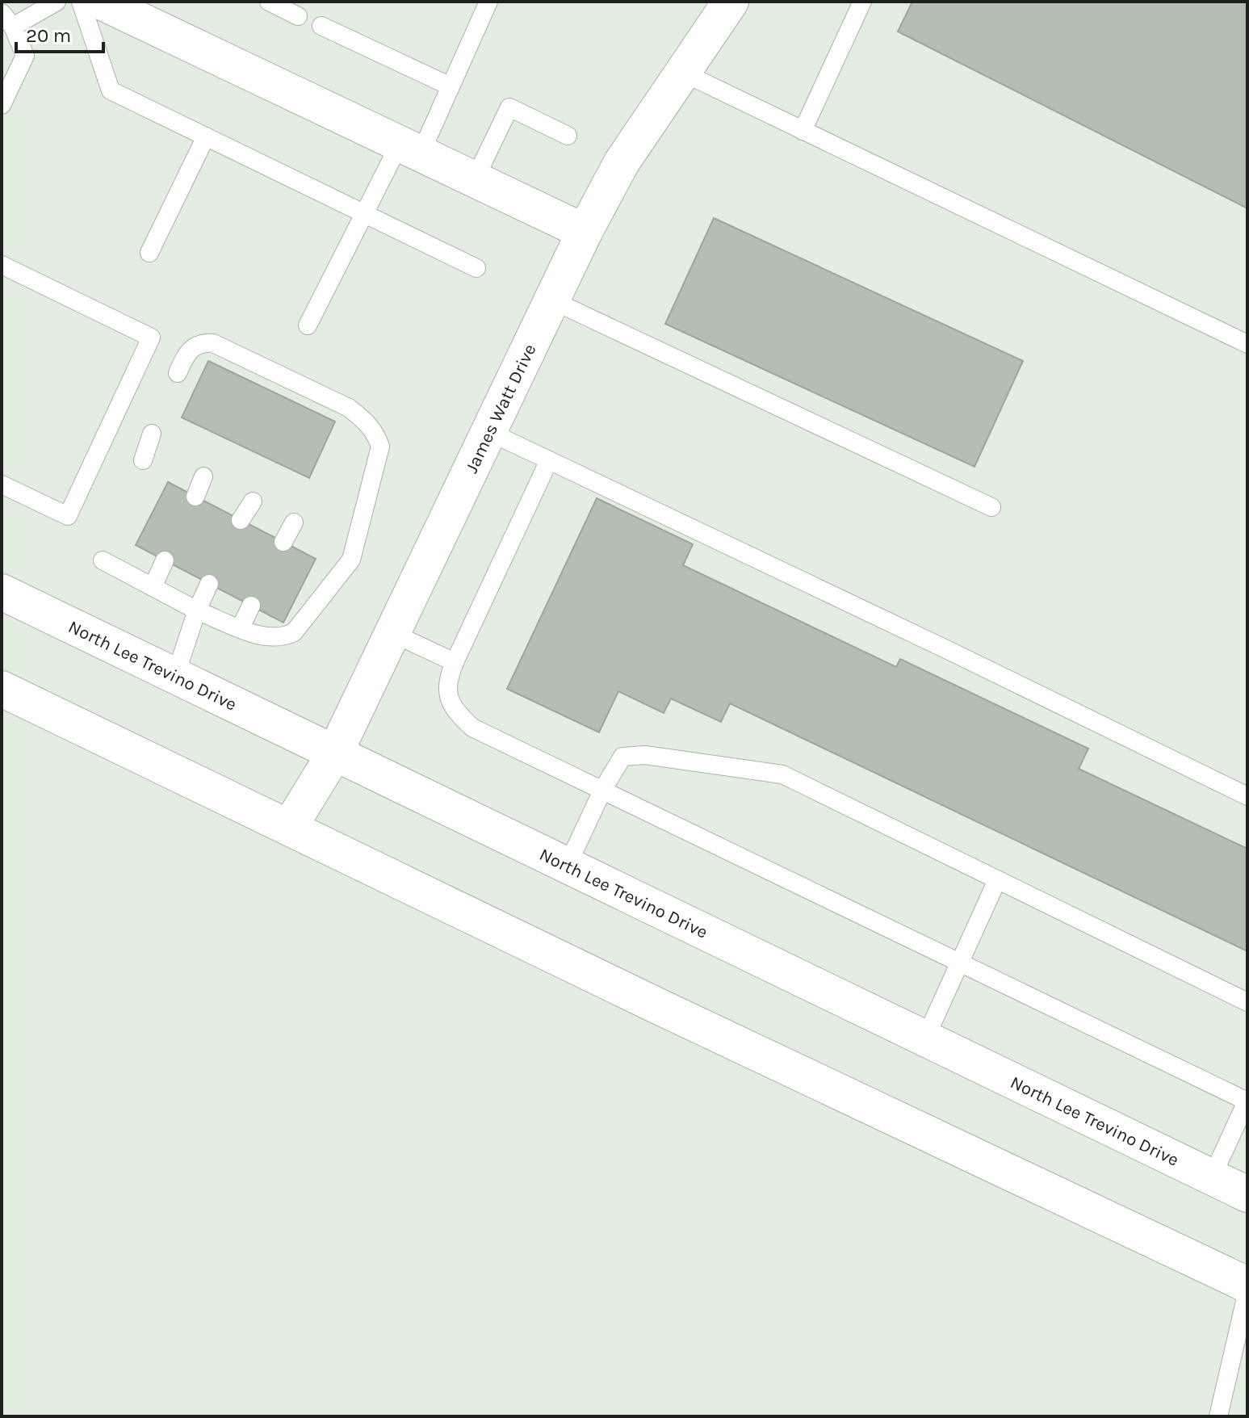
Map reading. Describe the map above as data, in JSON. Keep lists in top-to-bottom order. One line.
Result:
{"streets":{"main road":["James Watt Drive","North Lee Trevino Drive"]},"crossings":[["James Watt Drive","North Lee Trevino Drive"]],"scale_bar":"20 m"}
